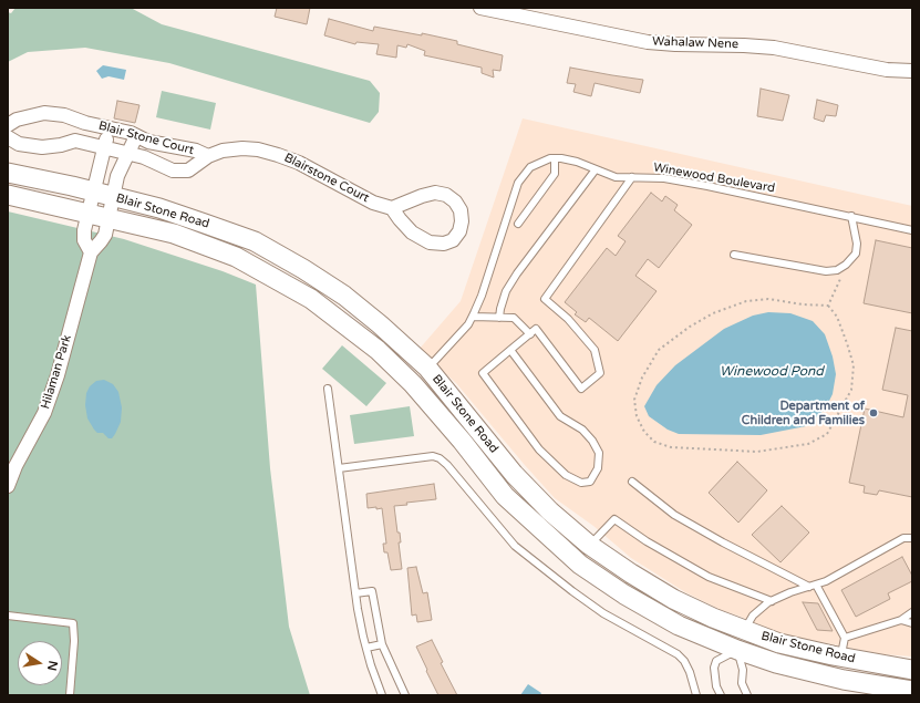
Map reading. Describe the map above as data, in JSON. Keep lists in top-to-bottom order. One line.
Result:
{"streets":{"main road":["Blair Stone Road"],"street":["Wahalaw Nene","Blair Stone Court","Blairstone Court","Hilaman Park"],"lane":["Winewood Boulevard"]},"crossings":[["Blair Stone Court","Blairstone Court"],["Winewood Boulevard","Blair Stone Road"],["Blair Stone Road","Hilaman Park"]],"water":["Winewood Pond"],"places":["Department of Children and Families"],"north":"right"}
